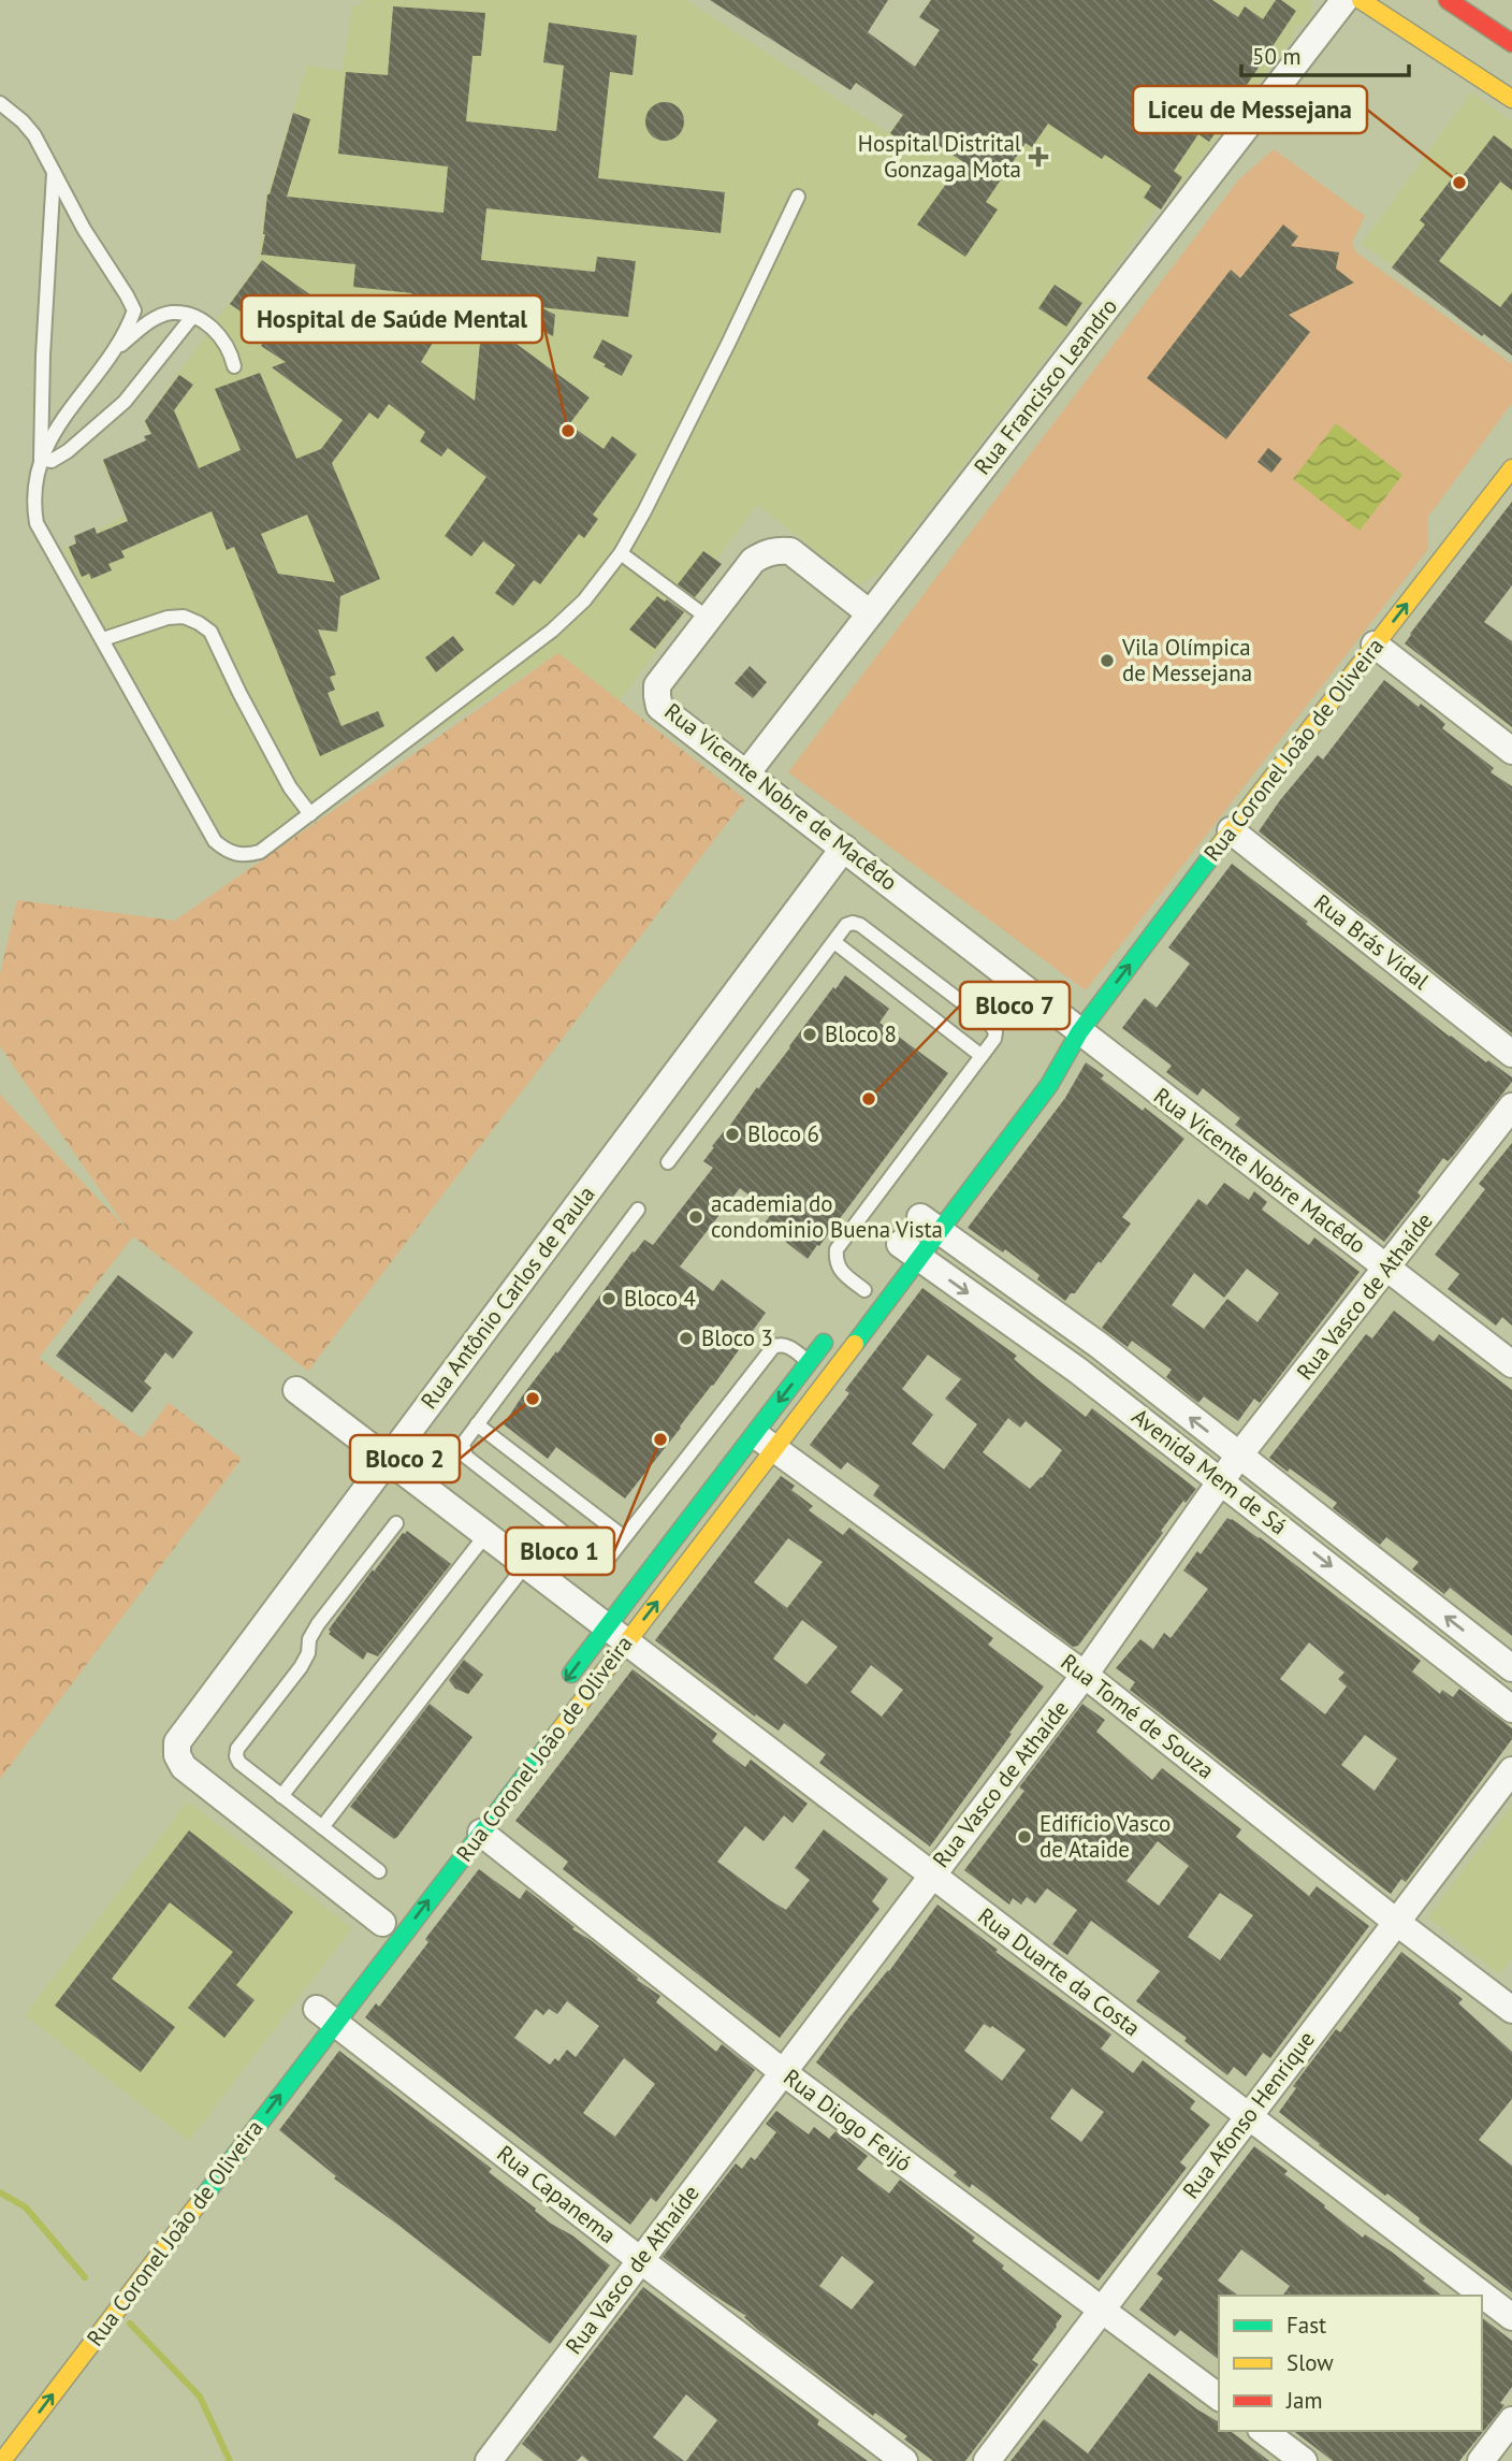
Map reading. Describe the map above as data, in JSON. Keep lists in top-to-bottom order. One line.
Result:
{"streets":{"main road":["Rua Coronel João de Oliveira"],"street":["Rua Francisco Leandro","Rua Vicente Nobre de Macêdo","Rua Brás Vidal","Rua Vicente Nobre Macêdo","Rua Vasco de Athaíde","Rua Antônio Carlos de Paula","Avenida Mem de Sá","Rua Tomé de Souza","Rua Duarte da Costa","Rua Afonso Henrique","Rua Diogo Feijó","Rua Capanema"]},"crossings":[["Rua Francisco Leandro","Rua Vicente Nobre de Macêdo"],["Rua Coronel João de Oliveira","Rua Vicente Nobre de Macêdo"],["Rua Coronel João de Oliveira","Rua Brás Vidal"],["Rua Coronel João de Oliveira","Rua Vicente Nobre Macêdo"],["Rua Coronel João de Oliveira","Avenida Mem de Sá"],["Rua Coronel João de Oliveira","Rua Tomé de Souza"],["Rua Coronel João de Oliveira","Rua Duarte da Costa"],["Rua Coronel João de Oliveira","Rua Diogo Feijó"],["Rua Coronel João de Oliveira","Rua Capanema"],["Rua Vicente Nobre de Macêdo","Rua Vicente Nobre Macêdo"],["Rua Vicente Nobre de Macêdo","Rua Antônio Carlos de Paula"],["Rua Vicente Nobre Macêdo","Rua Vasco de Athaíde"],["Rua Vasco de Athaíde","Avenida Mem de Sá"],["Rua Vasco de Athaíde","Rua Tomé de Souza"],["Rua Vasco de Athaíde","Rua Duarte da Costa"],["Rua Vasco de Athaíde","Rua Diogo Feijó"],["Rua Vasco de Athaíde","Rua Capanema"],["Rua Antônio Carlos de Paula","Rua Duarte da Costa"],["Rua Tomé de Souza","Rua Afonso Henrique"],["Rua Duarte da Costa","Rua Afonso Henrique"],["Rua Afonso Henrique","Rua Diogo Feijó"]],"one_way":["Rua Coronel João de Oliveira"],"places":{"health":["Hospital Distrital Gonzaga Mota"],"other":["Liceu de Messejana","Hospital de Saúde Mental","Vila Olímpica de Messejana","Bloco 8","Bloco 7","Bloco 6","academia do condominio Buena Vista","Bloco 4","Bloco 3","Bloco 2","Bloco 1","Edifício Vasco de Ataide"]},"legend":["Fast","Slow","Jam"],"scale_bar":"50 m"}
